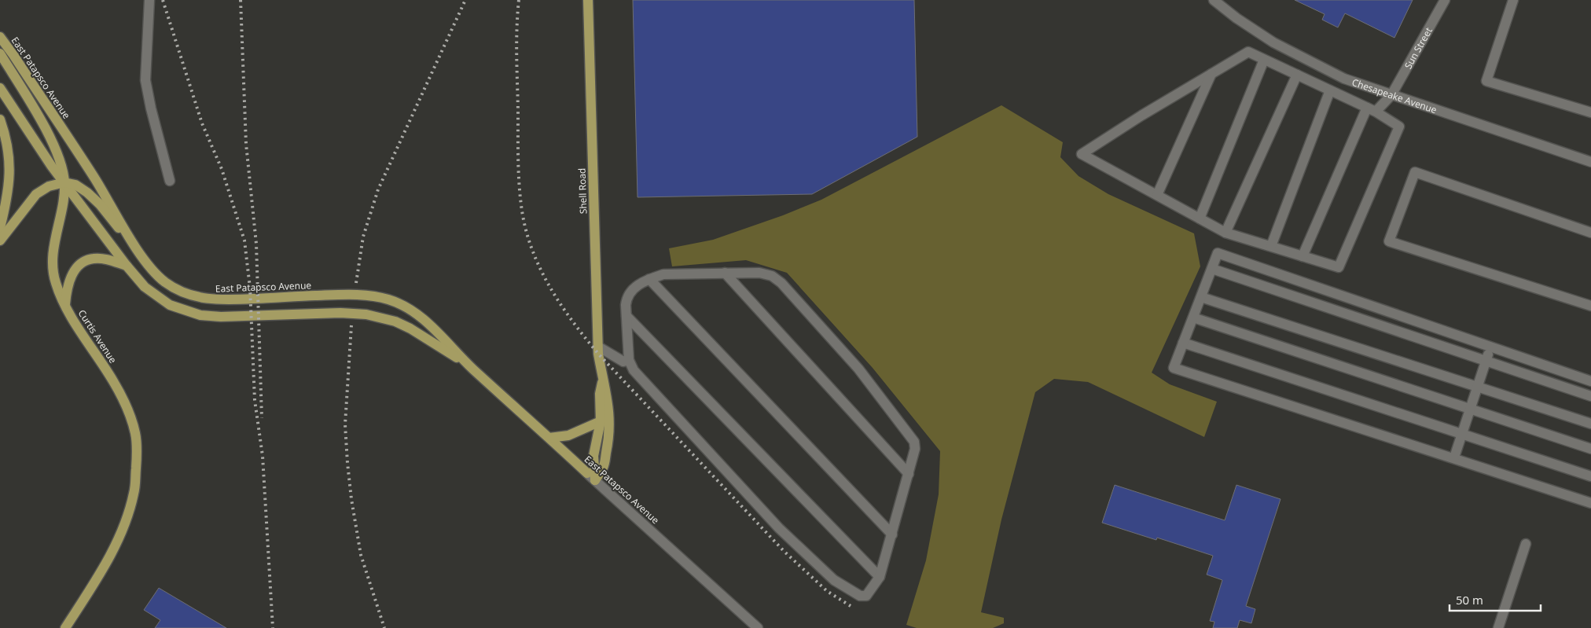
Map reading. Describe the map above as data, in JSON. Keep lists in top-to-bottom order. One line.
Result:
{"streets":{"main road":["East Patapsco Avenue","Shell Road","Curtis Avenue"],"street":["Sun Street","Chesapeake Avenue"]},"crossings":[["Sun Street","Chesapeake Avenue"],["East Patapsco Avenue","Shell Road"],["East Patapsco Avenue","Curtis Avenue"]],"scale_bar":"50 m"}
